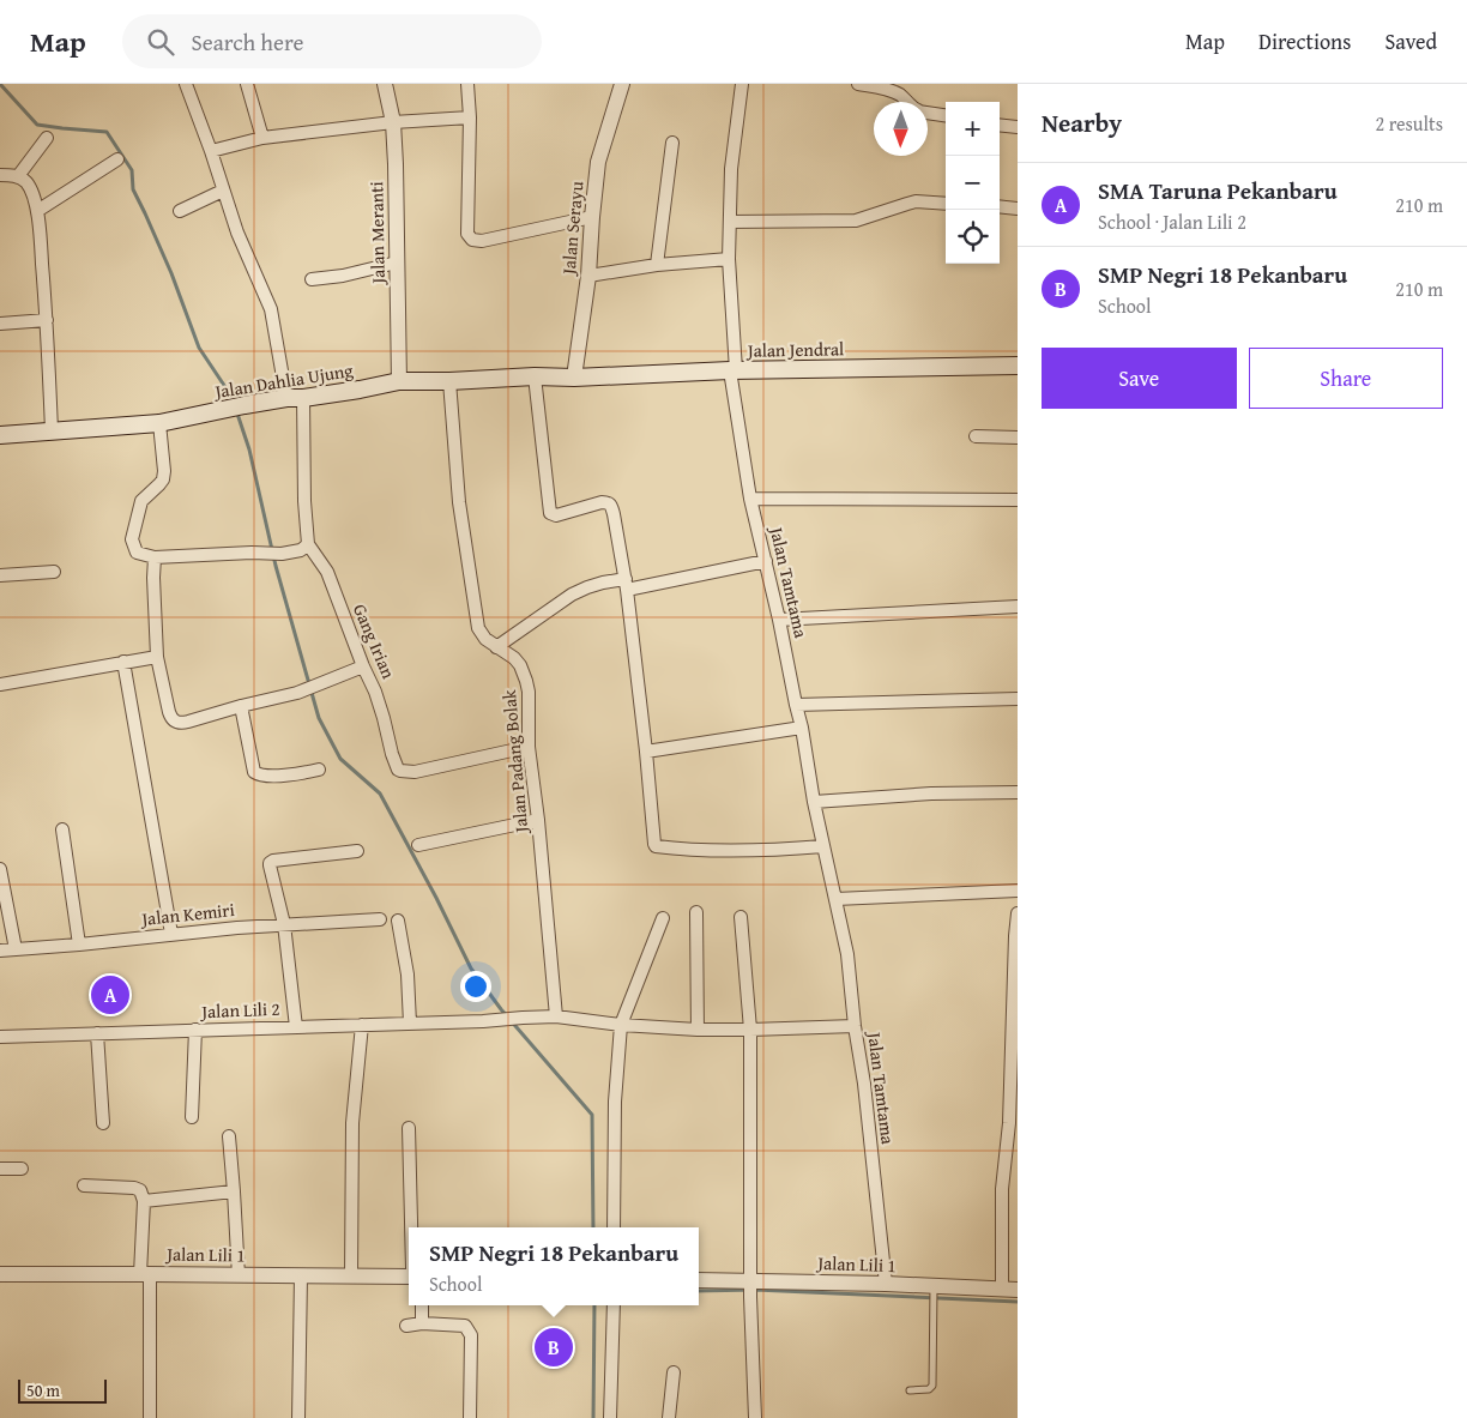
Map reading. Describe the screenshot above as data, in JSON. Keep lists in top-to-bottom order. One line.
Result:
{"streets":{"main road":["Jalan Jendral","Jalan Dahlia Ujung"],"street":["Jalan Serayu","Jalan Meranti","Jalan Tamtama","Gang Irian","Jalan Padang Bolak","Jalan Kemiri","Jalan Lili 2","Jalan Lili 1"]},"crossings":[["Jalan Serayu","Jalan Jendral"],["Jalan Serayu","Jalan Dahlia Ujung"],["Jalan Meranti","Jalan Dahlia Ujung"],["Jalan Jendral","Jalan Dahlia Ujung"],["Jalan Jendral","Jalan Tamtama"],["Jalan Dahlia Ujung","Jalan Padang Bolak"],["Jalan Tamtama","Jalan Lili 1"],["Gang Irian","Jalan Padang Bolak"],["Jalan Padang Bolak","Jalan Lili 2"]],"scale_bar":"50 m","north":"bottom","page":{"header":"Map","search":"Search here","nav":["Map","Directions","Saved"],"heading":["Nearby","2 results"],"map_buttons":["+","−"],"list":[{"mark":"A","name":"SMA Taruna Pekanbaru","note":"School · Jalan Lili 2","value":"210 m"},{"mark":"B","name":"SMP Negri 18 Pekanbaru","note":"School","value":"210 m"}],"buttons":["Save","Share"],"pins":["A","B"],"popup":["SMP Negri 18 Pekanbaru","School"],"scale":"50 m"}}
